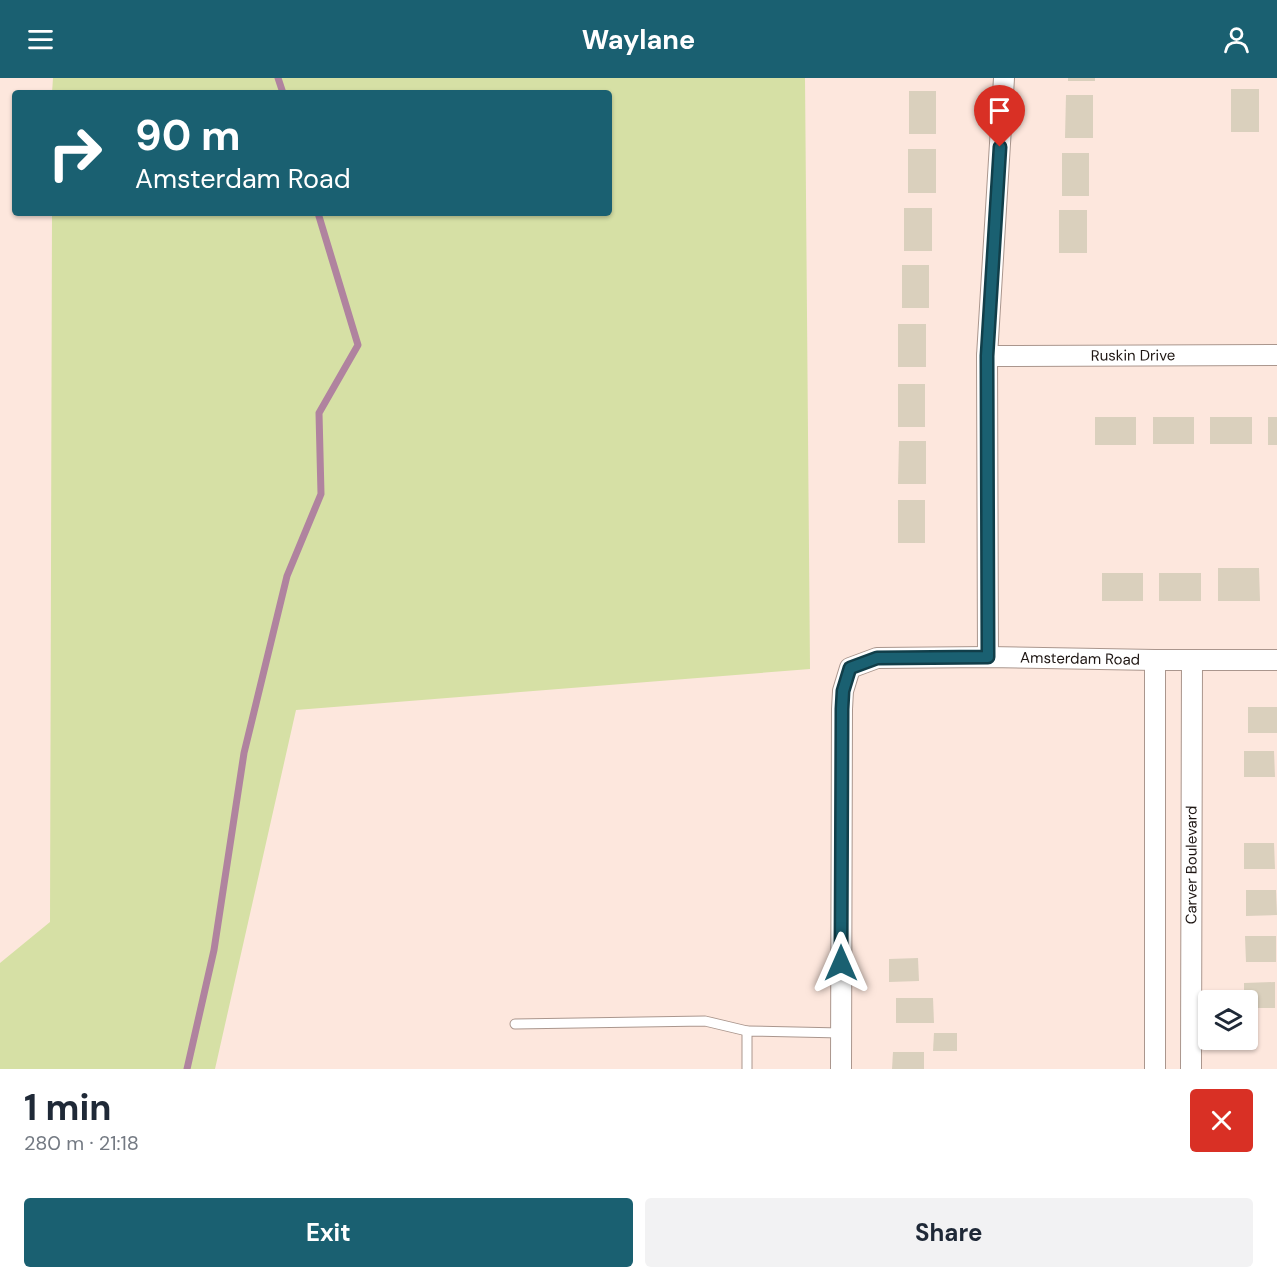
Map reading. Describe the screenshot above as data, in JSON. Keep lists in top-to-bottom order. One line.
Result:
{"streets":{"street":["Ruskin Drive","Amsterdam Road","Carver Boulevard"]},"crossings":[["Amsterdam Road","Carver Boulevard"]],"page":{"header":"Waylane","turn":["90 m","Amsterdam Road"],"heading":["1 min","280 m · 21:18"],"buttons":["Exit","Share"]}}
